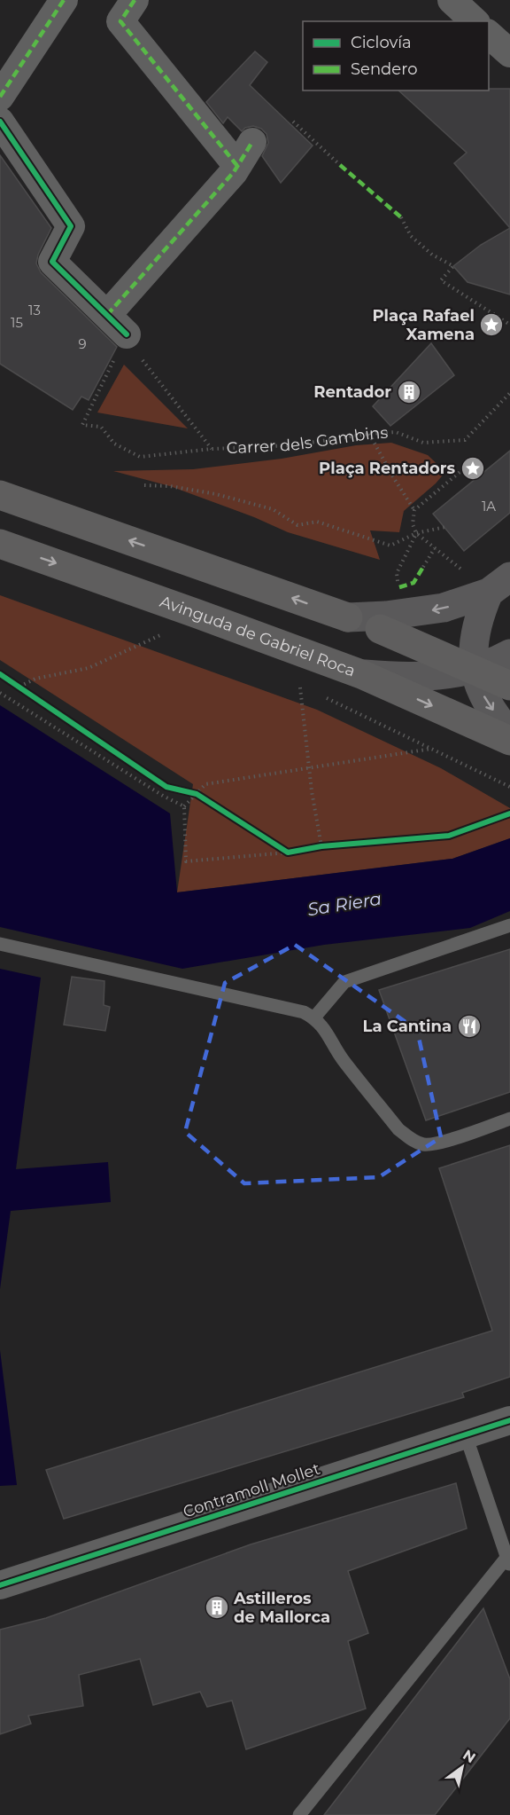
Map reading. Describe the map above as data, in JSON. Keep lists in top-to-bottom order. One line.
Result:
{"streets":{"highway":["Avinguda de Gabriel Roca"],"street":["Contramoll Mollet"],"path":["Carrer dels Gambins"]},"water":["Sa Riera"],"places":{"place":["Plaça Rafael Xamena","Plaça Rentadors"],"building":["Rentador","Astilleros de Mallorca"],"restaurant":["La Cantina"]},"house_numbers":["13","15","9","1A"],"legend":["Ciclovía","Sendero"],"north":"top right"}
